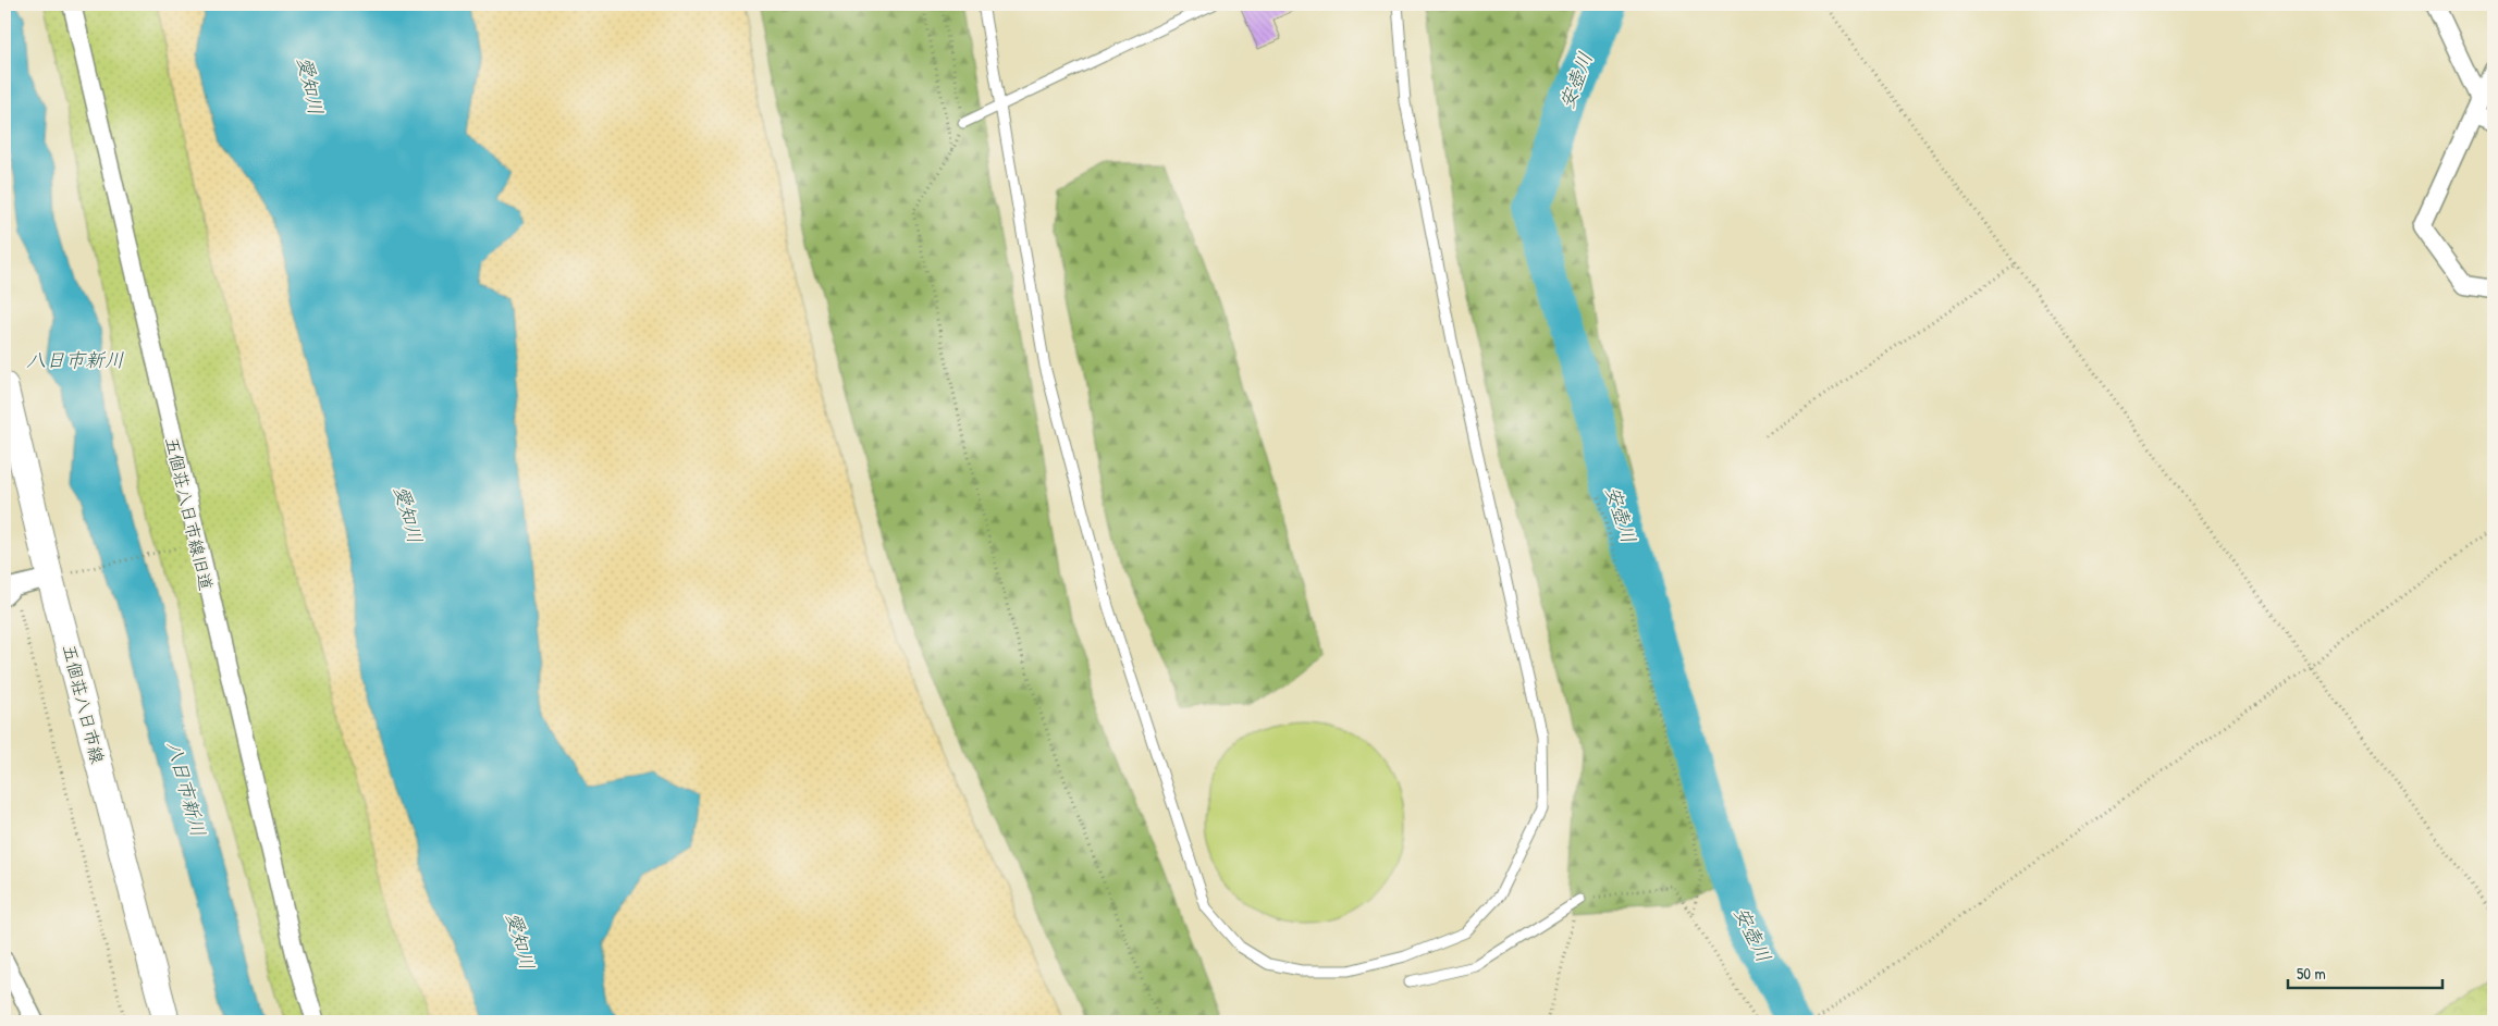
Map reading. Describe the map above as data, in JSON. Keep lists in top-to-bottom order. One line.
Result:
{"streets":{"main road":["五個荘八日市線"],"street":["五個荘八日市線旧道"]},"water":["安壺川","愛知川","八日市新川"],"scale_bar":"50 m"}
